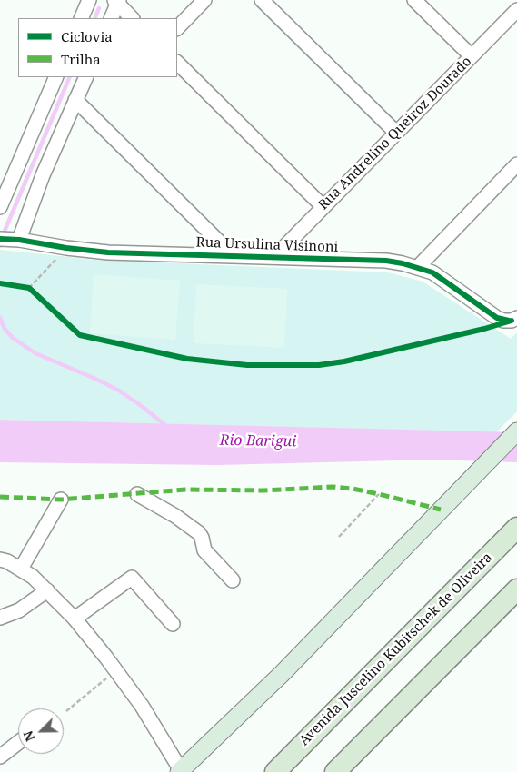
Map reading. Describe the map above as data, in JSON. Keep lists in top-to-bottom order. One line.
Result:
{"streets":{"highway":["Avenida Juscelino Kubitschek de Oliveira"],"street":["Rua Andrelino Queiroz Dourado","Rua Ursulina Visinoni"]},"crossings":[["Rua Andrelino Queiroz Dourado","Rua Ursulina Visinoni"]],"water":["Rio Barigui"],"legend":["Ciclovia","Trilha"],"north":"bottom left"}
